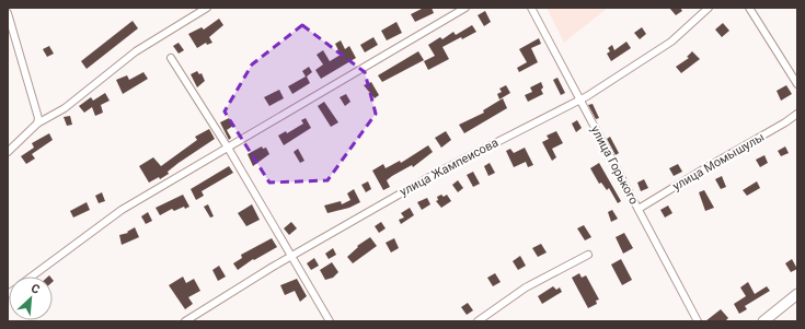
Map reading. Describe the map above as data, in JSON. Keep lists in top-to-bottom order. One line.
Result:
{"streets":{"street":["улица Момышулы","улица Горького","улица Жампеисова"]},"crossings":[["улица Момышулы","улица Горького"],["улица Горького","улица Жампеисова"]],"north":"top right"}
